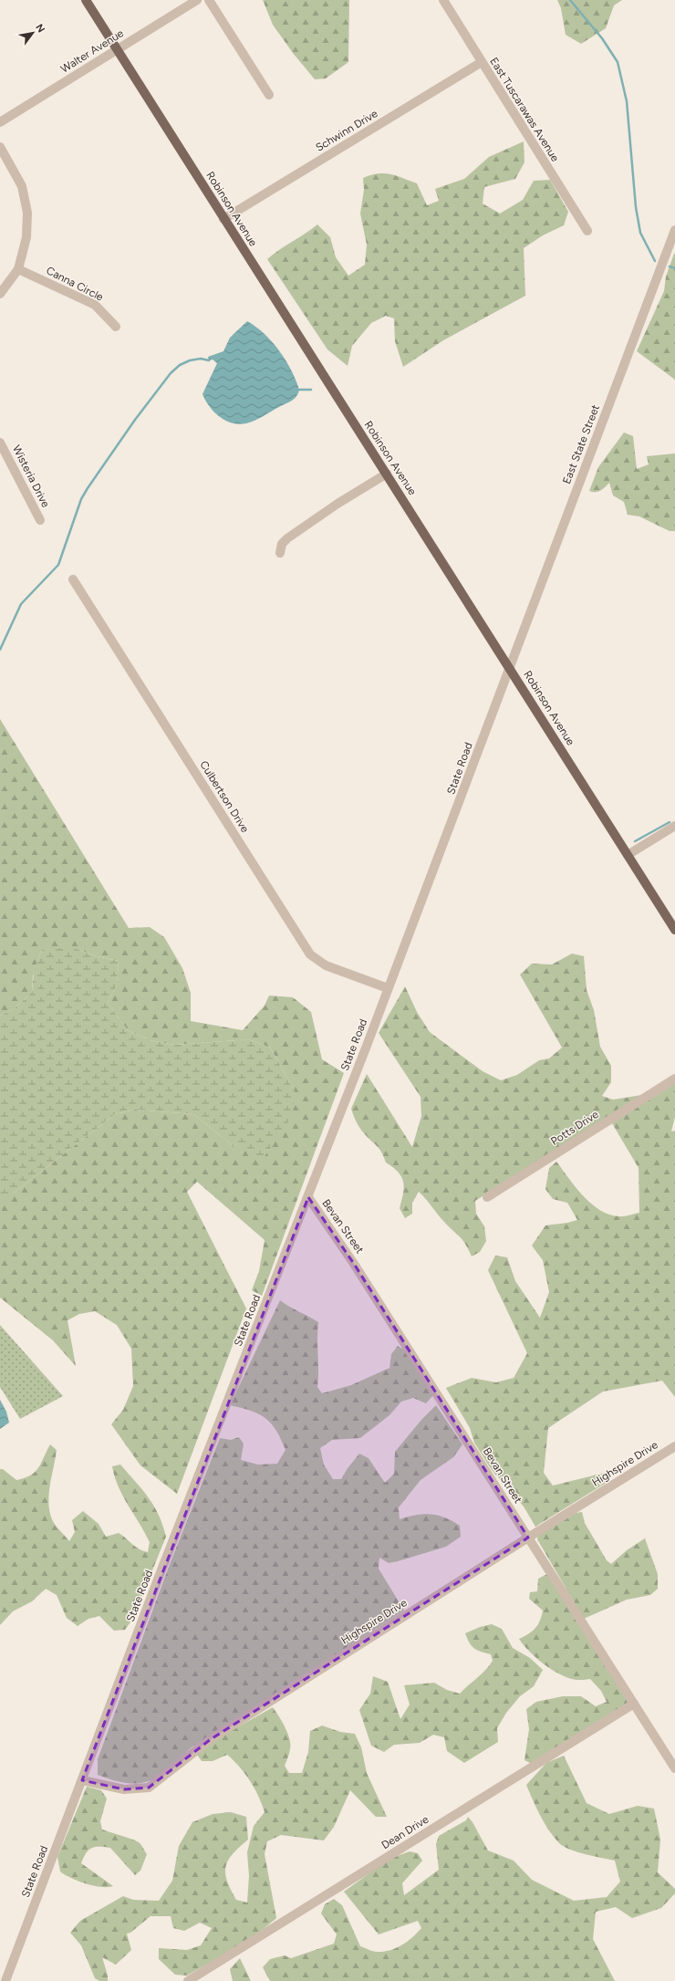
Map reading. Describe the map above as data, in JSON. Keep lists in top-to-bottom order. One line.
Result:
{"streets":{"main road":["Robinson Avenue"],"street":["Walter Avenue","East Tuscarawas Avenue","Schwinn Drive","Canna Circle","East State Street","Wisteria Drive","State Road","Culbertson Drive","Potts Drive","Bevan Street","Highspire Drive","Dean Drive"]},"crossings":[["Walter Avenue","Robinson Avenue"],["East Tuscarawas Avenue","Schwinn Drive"],["Schwinn Drive","Robinson Avenue"],["Robinson Avenue","East State Street"],["Robinson Avenue","State Road"],["East State Street","State Road"],["State Road","Culbertson Drive"],["State Road","Bevan Street"],["State Road","Highspire Drive"],["Bevan Street","Highspire Drive"],["Bevan Street","Dean Drive"]],"north":"top right"}
